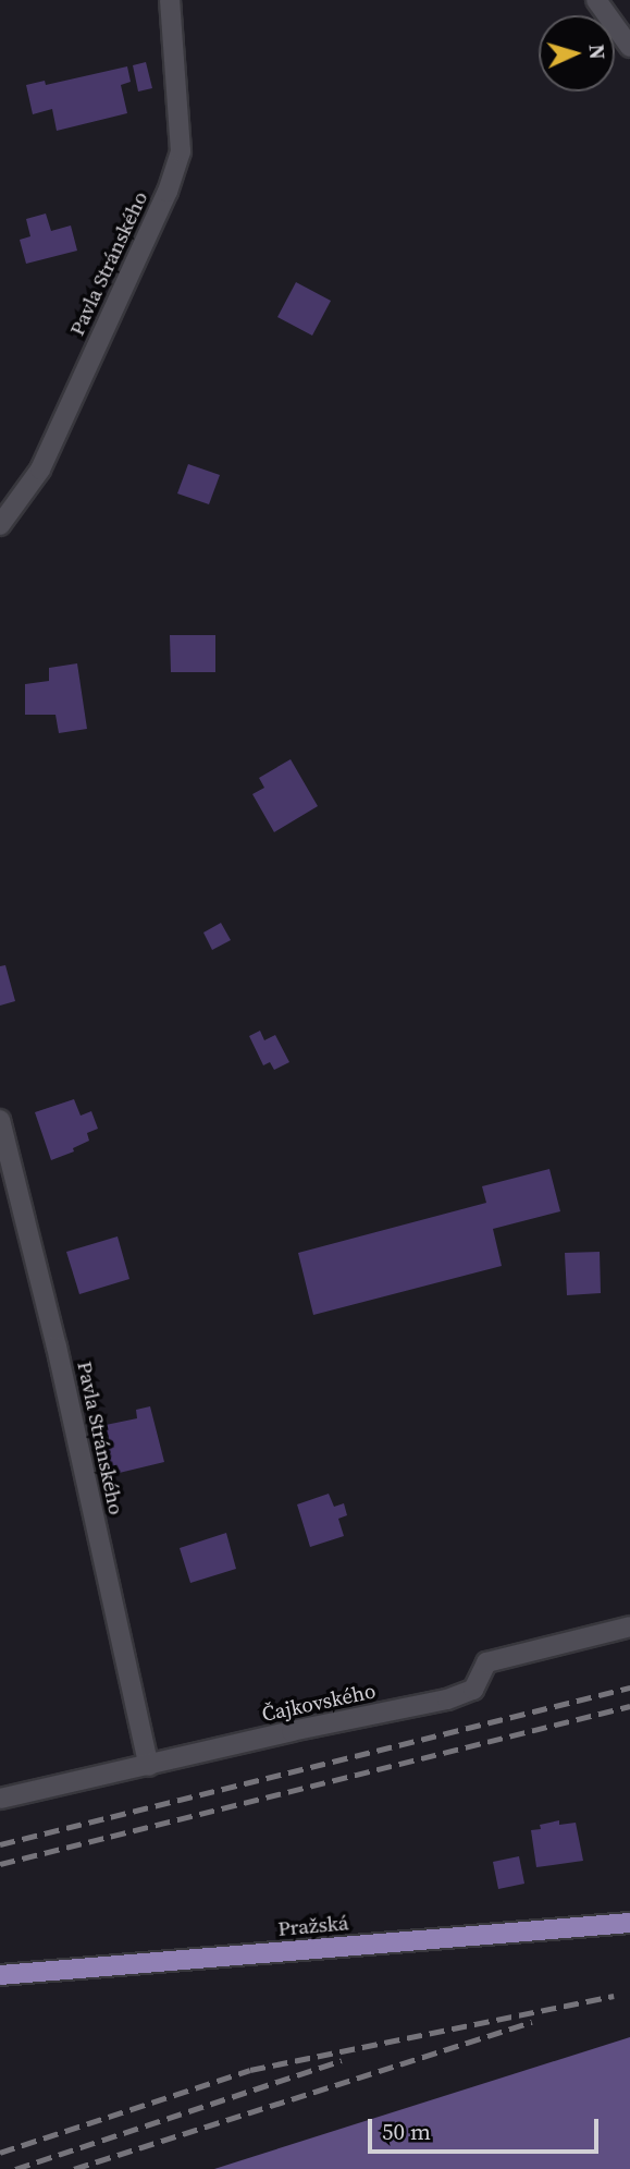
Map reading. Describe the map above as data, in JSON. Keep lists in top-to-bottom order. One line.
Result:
{"streets":{"main road":["Pražská"],"street":["Pavla Stránského","Čajkovského"]},"crossings":[["Pavla Stránského","Čajkovského"]],"scale_bar":"50 m","north":"right"}
